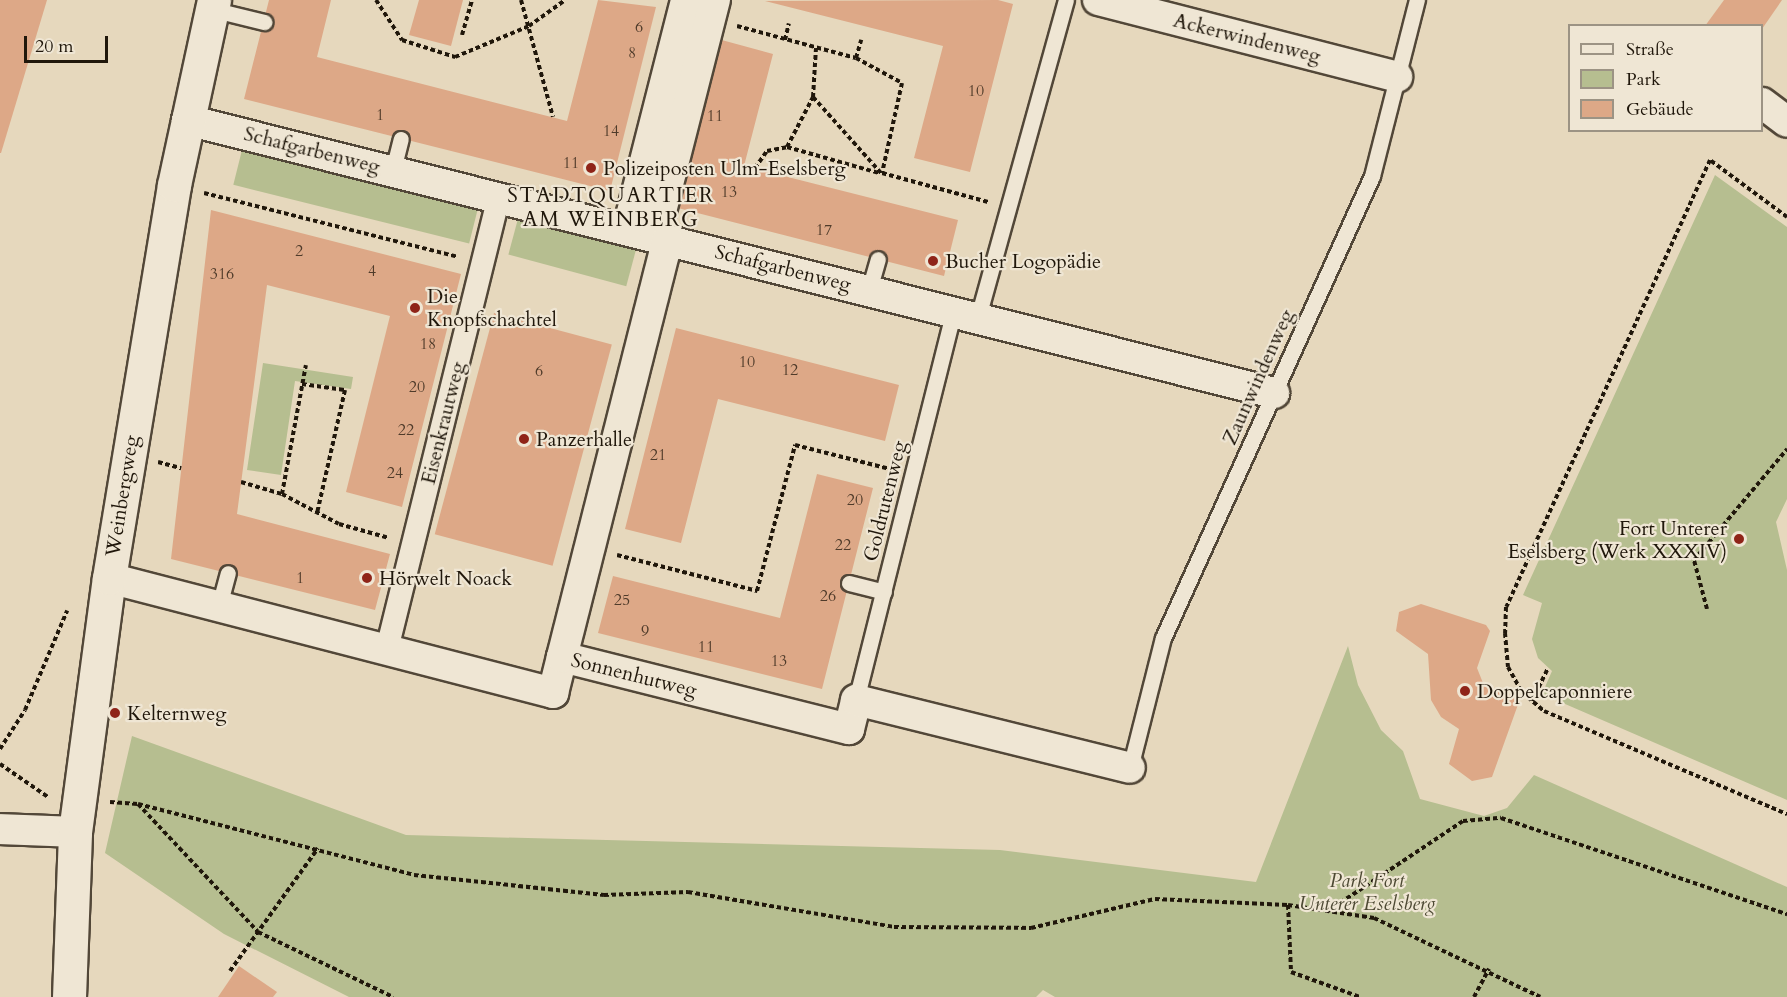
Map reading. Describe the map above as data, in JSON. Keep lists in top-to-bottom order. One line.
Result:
{"streets":{"street":["Ackerwindenweg","Schafgarbenweg","Eisenkrautweg","Weinbergweg","Sonnenhutweg"],"lane":["Zaunwindenweg","Goldrutenweg"]},"crossings":[["Ackerwindenweg","Zaunwindenweg"],["Schafgarbenweg","Zaunwindenweg"],["Schafgarbenweg","Eisenkrautweg"],["Schafgarbenweg","Weinbergweg"],["Schafgarbenweg","Goldrutenweg"],["Eisenkrautweg","Sonnenhutweg"],["Weinbergweg","Sonnenhutweg"],["Goldrutenweg","Sonnenhutweg"]],"districts":["STADTQUARTIER AM WEINBERG"],"parks":["Park Fort Unterer Eselsberg"],"places":["Polizeiposten Ulm-Eselsberg","Bucher Logopädie","Die Knopfschachtel","Panzerhalle","Fort Unterer Eselsberg (Werk XXXIV)","Hörwelt Noack","Doppelcaponniere","Kelternweg"],"house_numbers":["6","8","10","1","11","14","11","13","17","2","4","316","18","10","12","6","20","22","21","24","20","22","1","26","25","9","11","13"],"legend":["Straße","Park","Gebäude"],"scale_bar":"20 m"}
